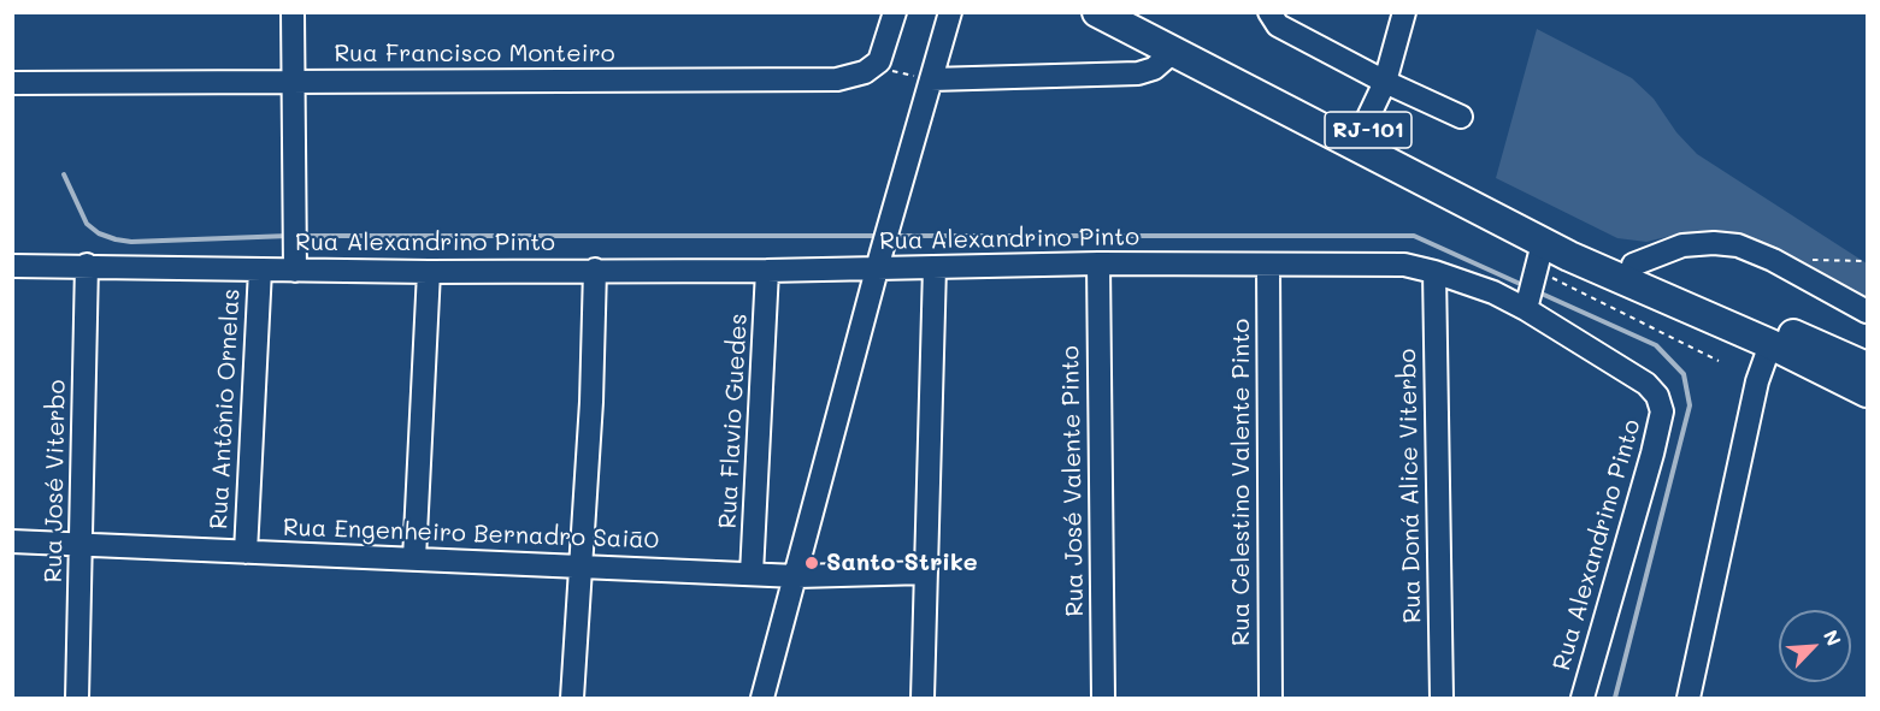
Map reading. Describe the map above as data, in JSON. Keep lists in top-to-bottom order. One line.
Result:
{"streets":{"main road":["RJ-101"],"street":["Rua Francisco Monteiro","Rua Alexandrino Pinto","Rua Antônio Ornelas","Rua Flavio Guedes","Rua José Viterbo","Rua José Valente Pinto","Rua Celestino Valente Pinto","Rua Doná Alice Viterbo","Rua Engenheiro Bernadro Saiā0"]},"crossings":[["Rua Alexandrino Pinto","Rua Antônio Ornelas"],["Rua Alexandrino Pinto","Rua Flavio Guedes"],["Rua Alexandrino Pinto","Rua José Viterbo"],["Rua Alexandrino Pinto","Rua José Valente Pinto"],["Rua Alexandrino Pinto","Rua Celestino Valente Pinto"],["Rua Alexandrino Pinto","Rua Doná Alice Viterbo"],["Rua Antônio Ornelas","Rua Engenheiro Bernadro Saiā0"],["Rua Flavio Guedes","Rua Engenheiro Bernadro Saiā0"],["Rua José Viterbo","Rua Engenheiro Bernadro Saiā0"]],"places":["Santo Strike"],"north":"top right"}
